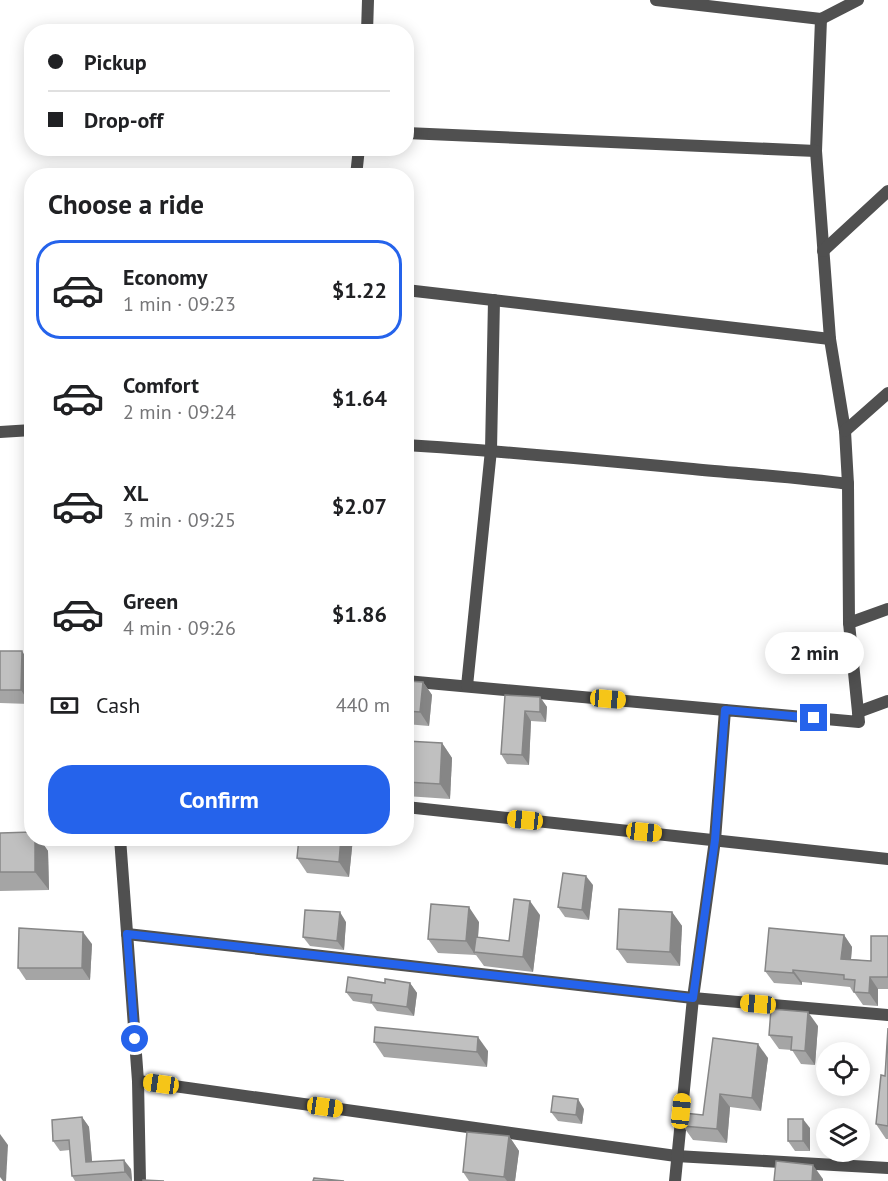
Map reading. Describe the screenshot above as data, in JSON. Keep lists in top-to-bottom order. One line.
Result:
{"page":{"banner":["Pickup","Drop-off"],"heading":"Choose a ride","list":[{"name":"Economy","note":"1 min · 09:23","value":"$1.22"},{"name":"Comfort","note":"2 min · 09:24","value":"$1.64"},{"name":"XL","note":"3 min · 09:25","value":"$2.07"},{"name":"Green","note":"4 min · 09:26","value":"$1.86"}],"bubble":"2 min","pay":["Cash","440 m"],"buttons":"Confirm"}}
